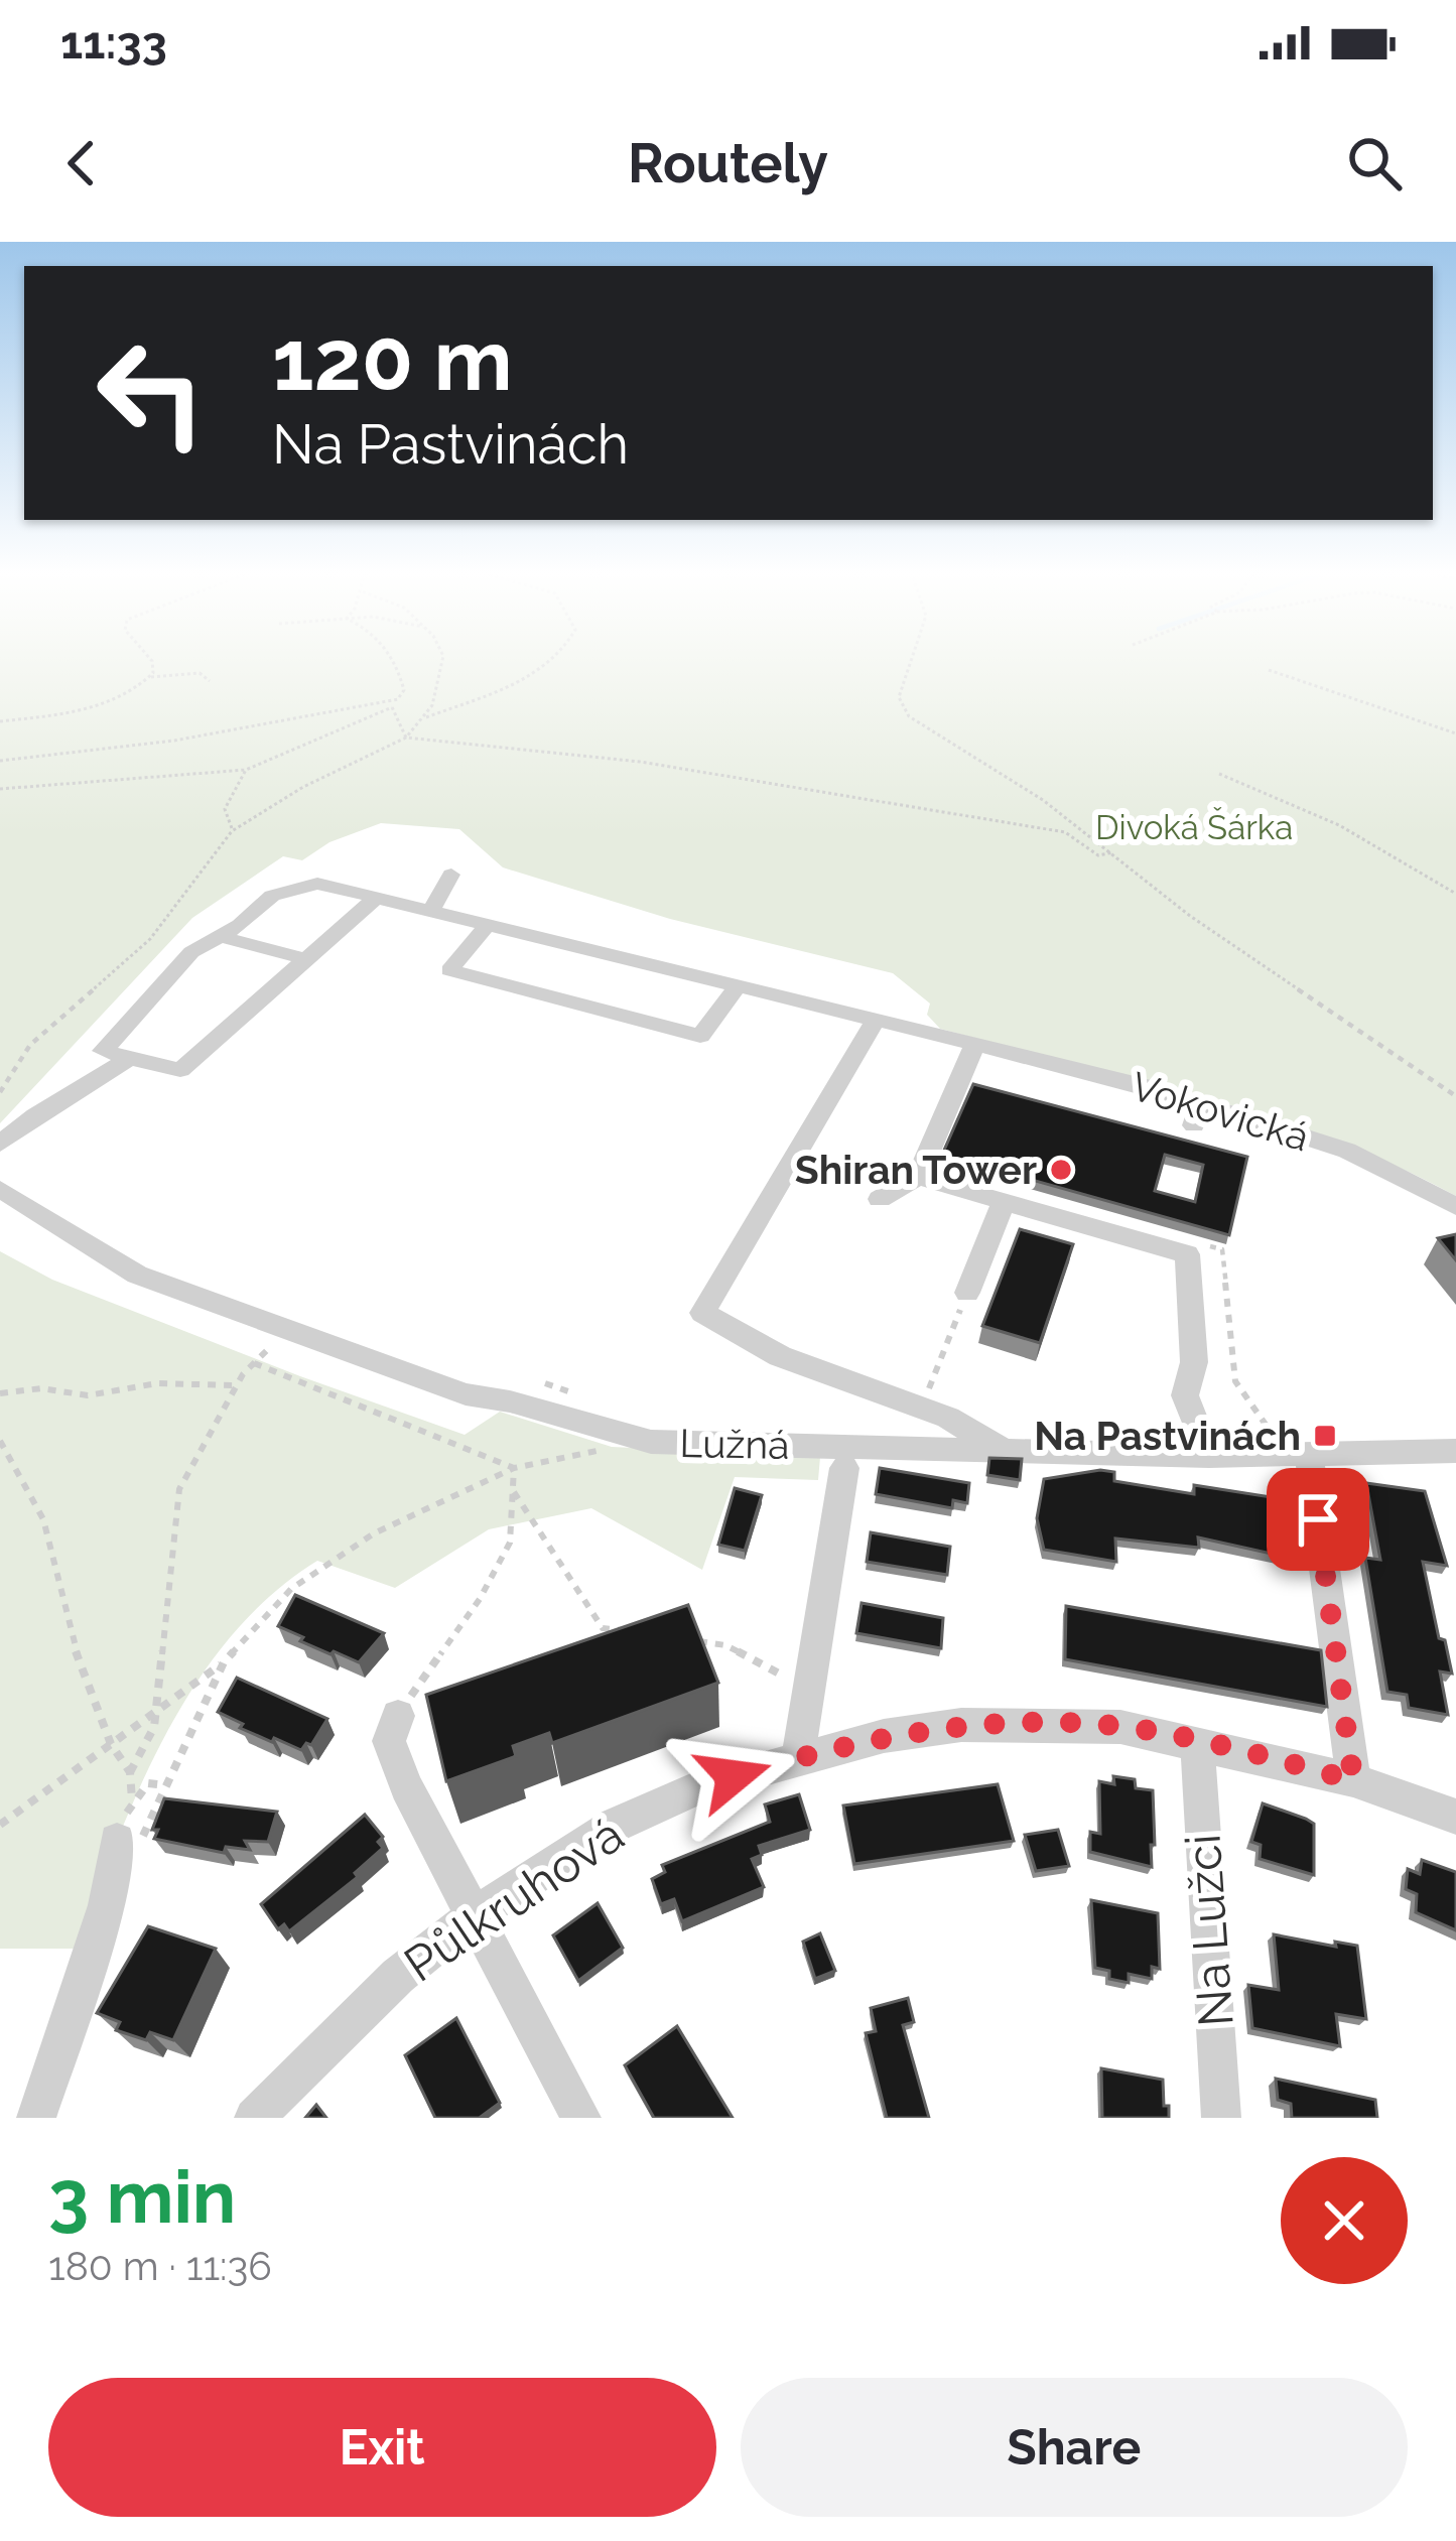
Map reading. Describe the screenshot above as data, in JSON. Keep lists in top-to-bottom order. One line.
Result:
{"streets":{"street":["Vokovická","Lužná","Půlkruhová","Na Lužci"]},"crossings":[["Půlkruhová","Na Lužci"]],"parks":["Divoká Šárka"],"places":{"other":["Shiran Tower"],"transit":["Na Pastvinách"]},"page":{"status":"11:33","header":"Routely","turn":["120 m","Na Pastvinách"],"heading":["3 min","180 m · 11:36"],"buttons":["Exit","Share"]}}
